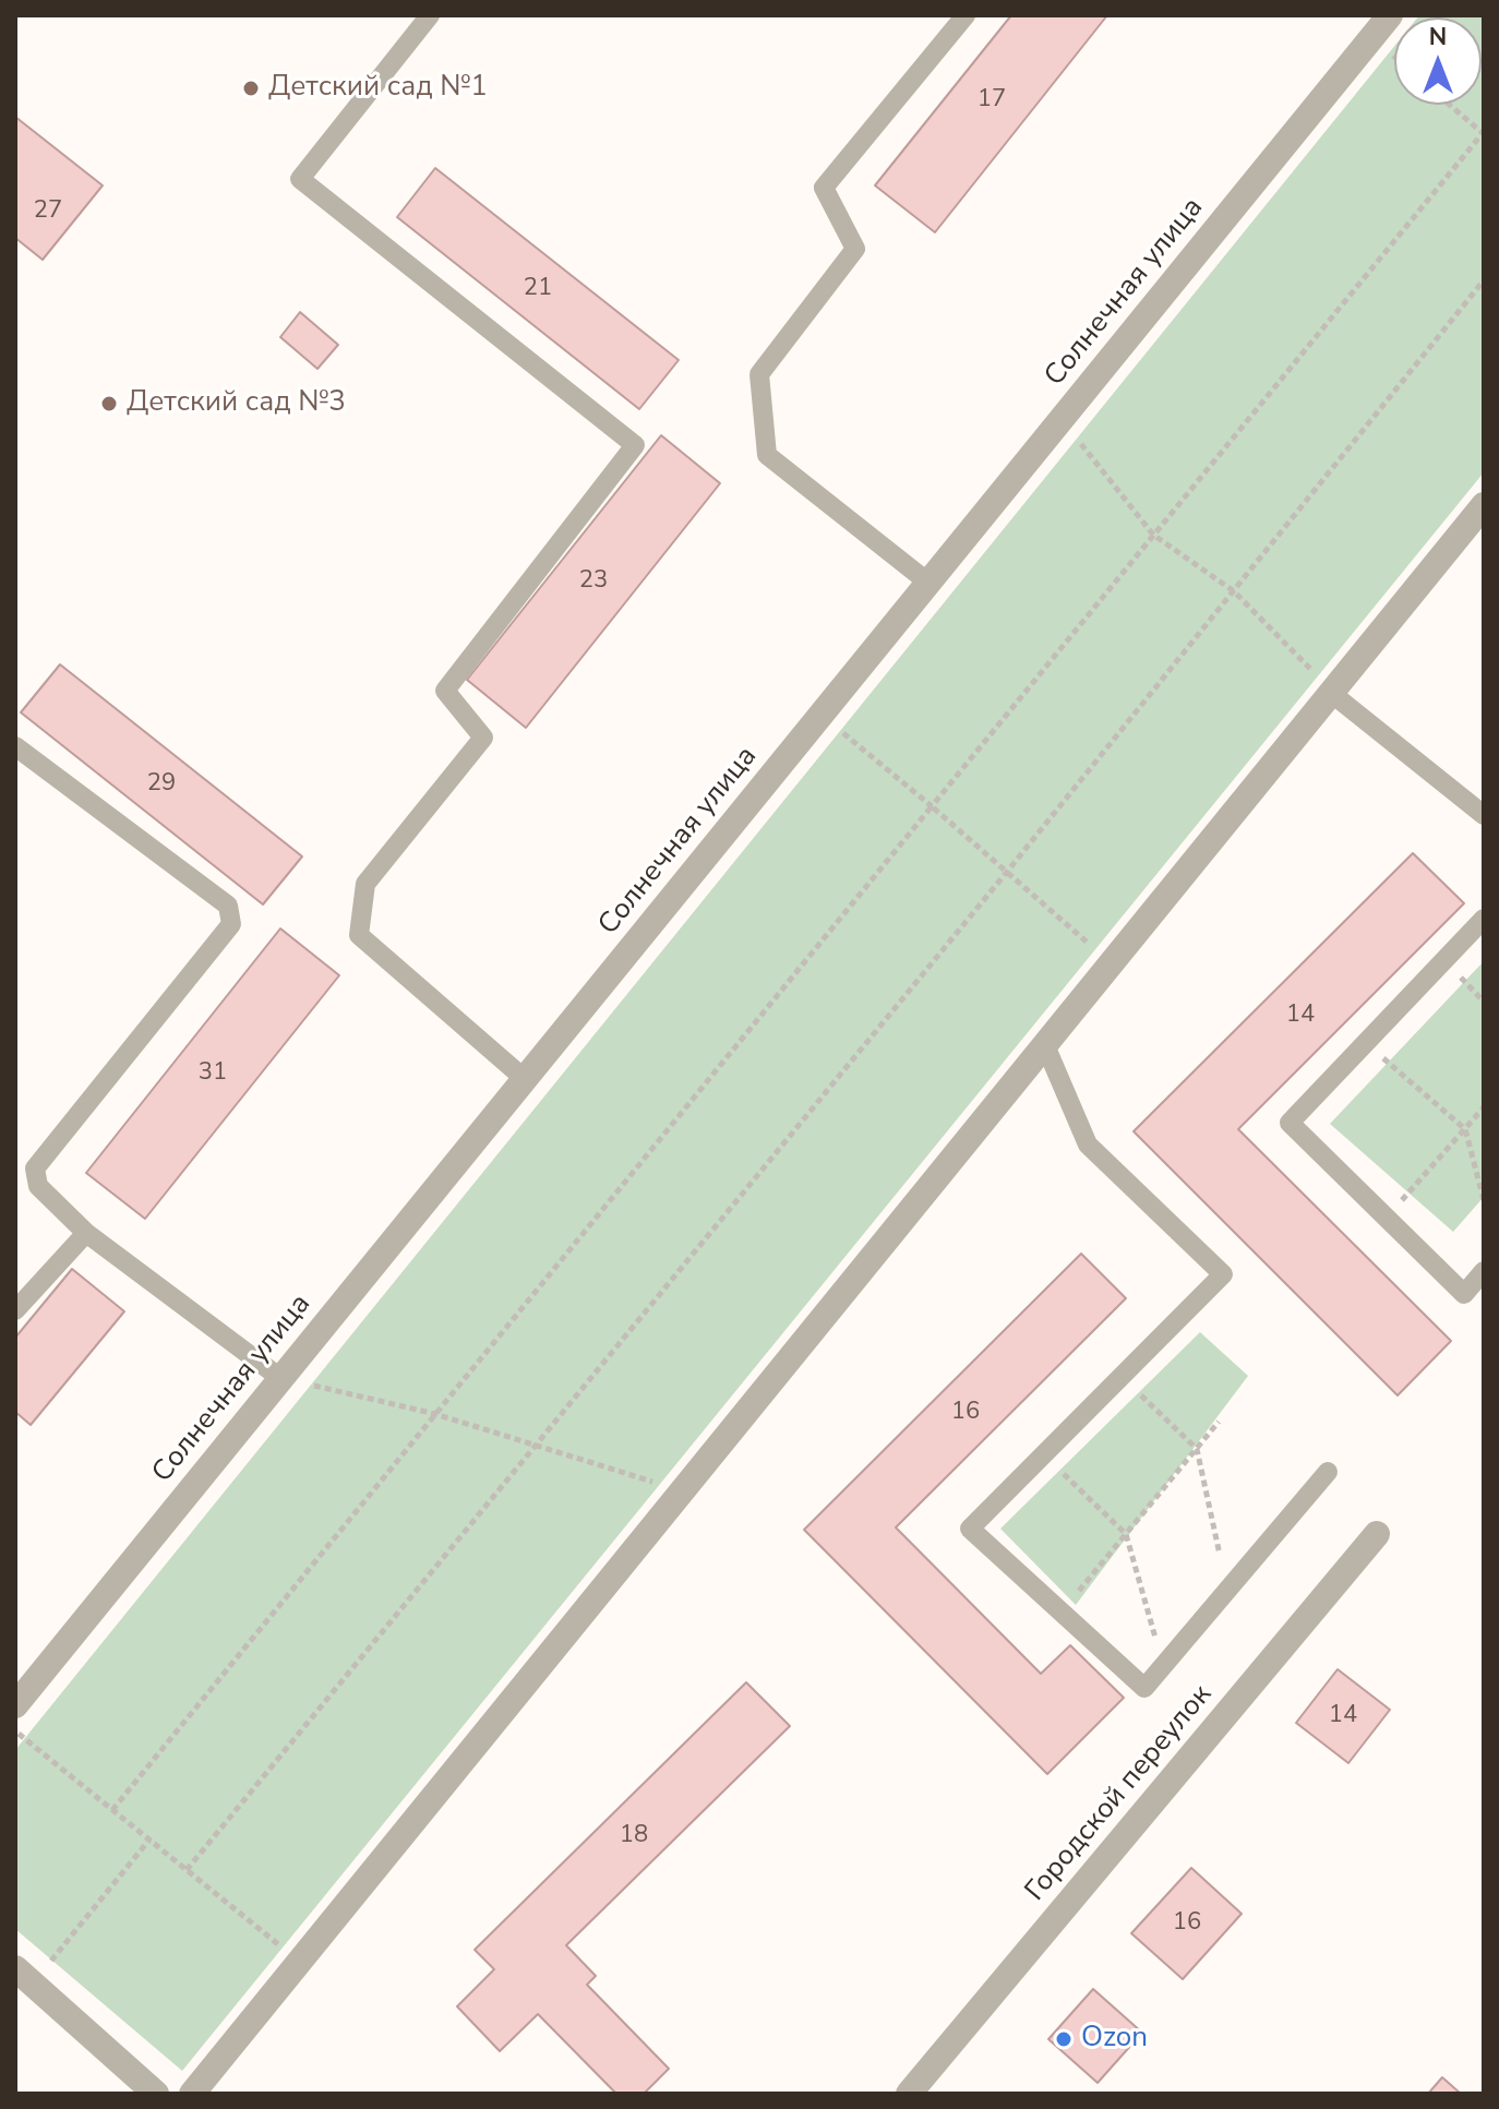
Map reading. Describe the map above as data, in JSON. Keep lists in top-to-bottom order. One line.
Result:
{"streets":{"street":["Солнечная улица","Городской переулок"]},"places":["Детский сад №1","Детский сад №3","Ozon"],"house_numbers":["17","27","21","23","29","14","31","16","14","18","16"],"north":"top"}
